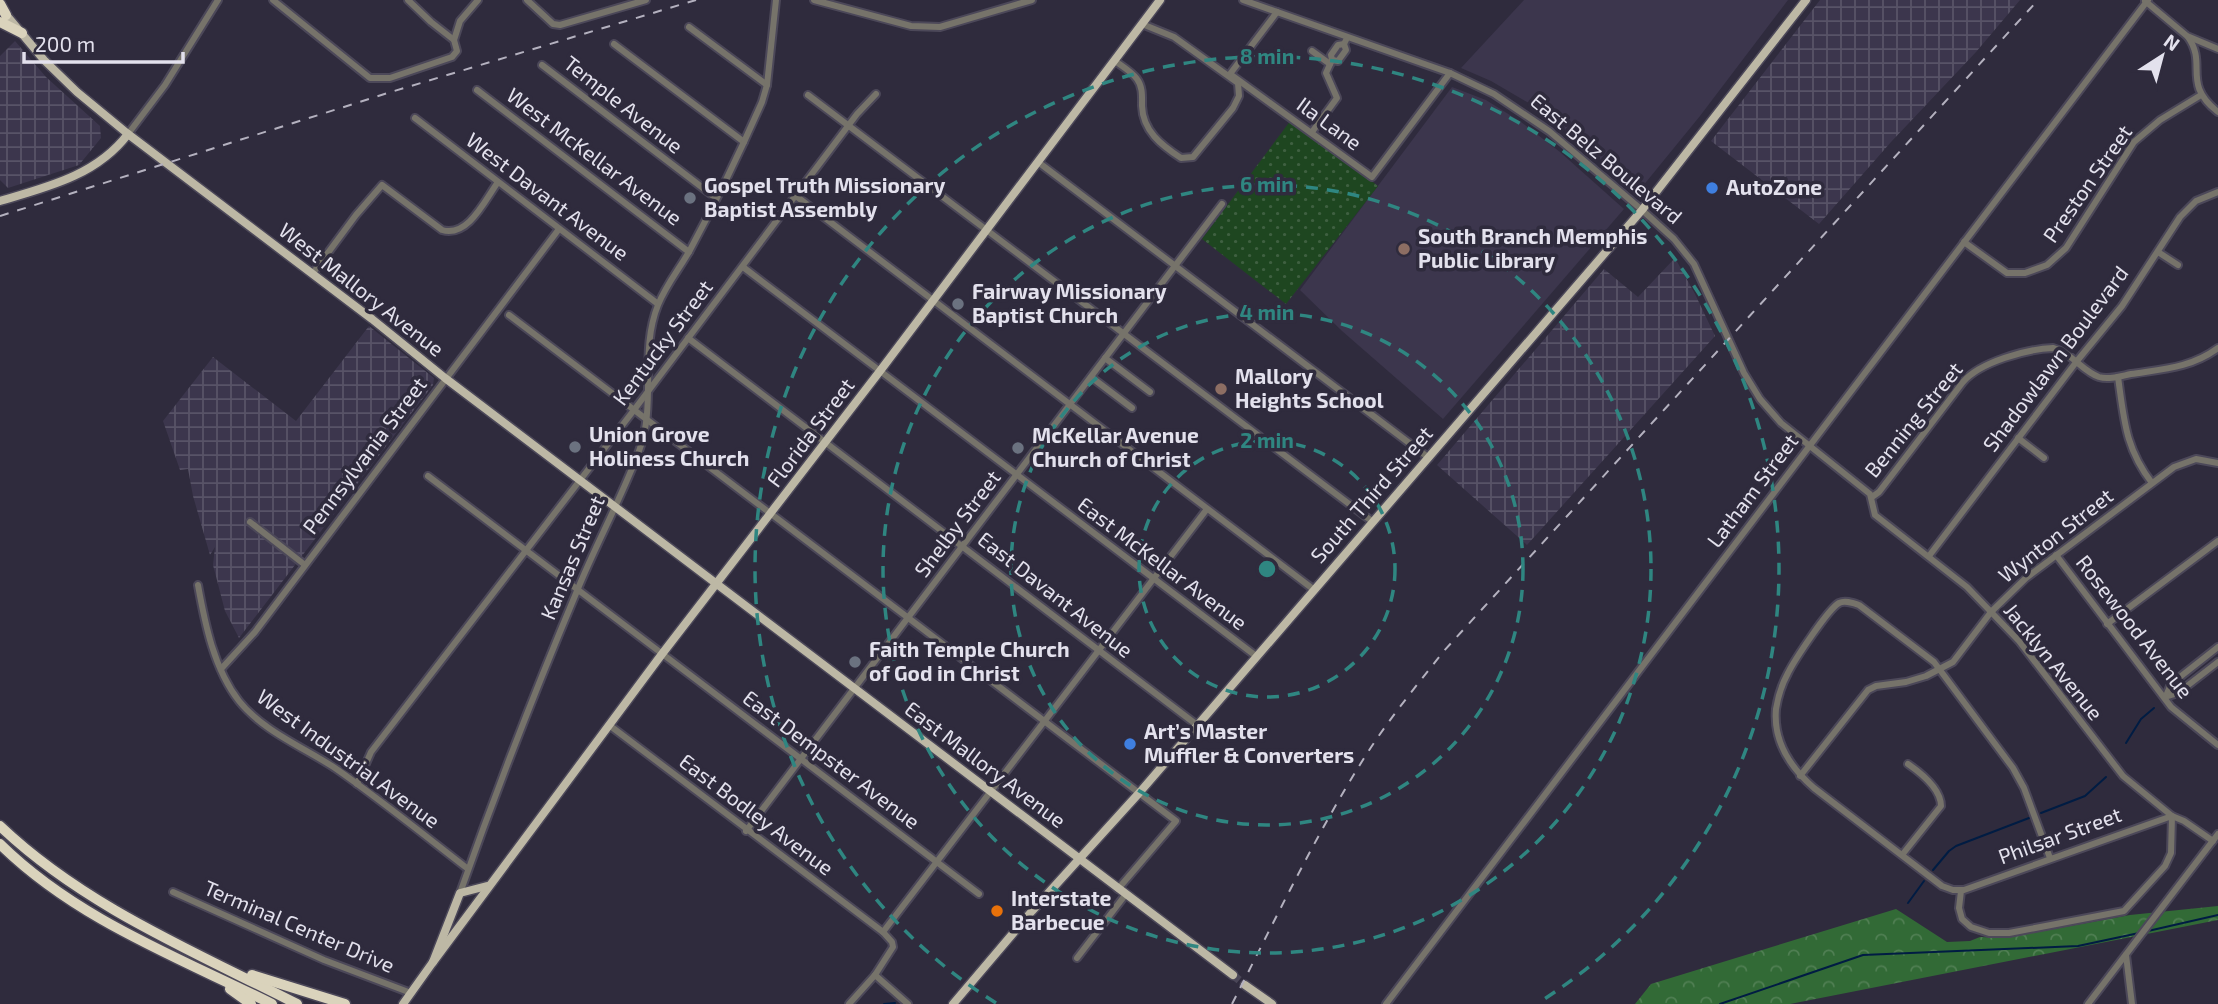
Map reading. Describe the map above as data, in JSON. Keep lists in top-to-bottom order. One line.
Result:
{"streets":{"main road":["West Mallory Avenue","Florida Street","South Third Street","Kansas Street","East Mallory Avenue"],"street":["Temple Avenue","Ila Lane","West McKellar Avenue","East Belz Boulevard","Preston Street","West Davant Avenue","Kentucky Street","Shadowlawn Boulevard","Benning Street","Pennsylvania Street","Latham Street","Shelby Street","Wynton Street","East McKellar Avenue","East Davant Avenue","Rosewood Avenue","Jacklyn Avenue","West Industrial Avenue","East Dempster Avenue","East Bodley Avenue","Philsar Street","Terminal Center Drive"]},"crossings":[["Temple Avenue","Kansas Street"],["Ila Lane","East Belz Boulevard"],["West McKellar Avenue","Kansas Street"],["East Belz Boulevard","Latham Street"],["East Belz Boulevard","South Third Street"],["East Belz Boulevard","Jacklyn Avenue"],["Preston Street","Latham Street"],["West Davant Avenue","Pennsylvania Street"],["West Davant Avenue","Kansas Street"],["West Mallory Avenue","Kentucky Street"],["West Mallory Avenue","Florida Street"],["West Mallory Avenue","Pennsylvania Street"],["West Mallory Avenue","Kansas Street"],["West Mallory Avenue","East Mallory Avenue"],["Kentucky Street","Kansas Street"],["Kentucky Street","West Industrial Avenue"],["Kentucky Street","East Dempster Avenue"],["Shadowlawn Boulevard","Benning Street"],["Shadowlawn Boulevard","Jacklyn Avenue"],["Benning Street","Jacklyn Avenue"],["Florida Street","Kansas Street"],["Florida Street","East McKellar Avenue"],["Florida Street","East Davant Avenue"],["Florida Street","East Dempster Avenue"],["Florida Street","East Mallory Avenue"],["Florida Street","East Bodley Avenue"],["Pennsylvania Street","West Industrial Avenue"],["Latham Street","Jacklyn Avenue"],["South Third Street","East McKellar Avenue"],["South Third Street","East Davant Avenue"],["South Third Street","East Mallory Avenue"],["Shelby Street","East McKellar Avenue"],["Shelby Street","East Davant Avenue"],["Shelby Street","East Dempster Avenue"],["Shelby Street","East Mallory Avenue"],["Shelby Street","East Bodley Avenue"],["Wynton Street","Rosewood Avenue"],["Wynton Street","Jacklyn Avenue"],["Kansas Street","West Industrial Avenue"],["Kansas Street","East Dempster Avenue"],["Kansas Street","Terminal Center Drive"],["Jacklyn Avenue","Philsar Street"]],"places":["AutoZone","Gospel Truth Missionary Baptist Assembly","South Branch Memphis Public Library","Fairway Missionary Baptist Church","Mallory Heights School","Union Grove Holiness Church","McKellar Avenue Church of Christ","Faith Temple Church of God in Christ","Art’s Master Muffler & Converters","Interstate Barbecue"],"scale_bar":"200 m","north":"top right","rings":["8 min","6 min","4 min","2 min"]}
